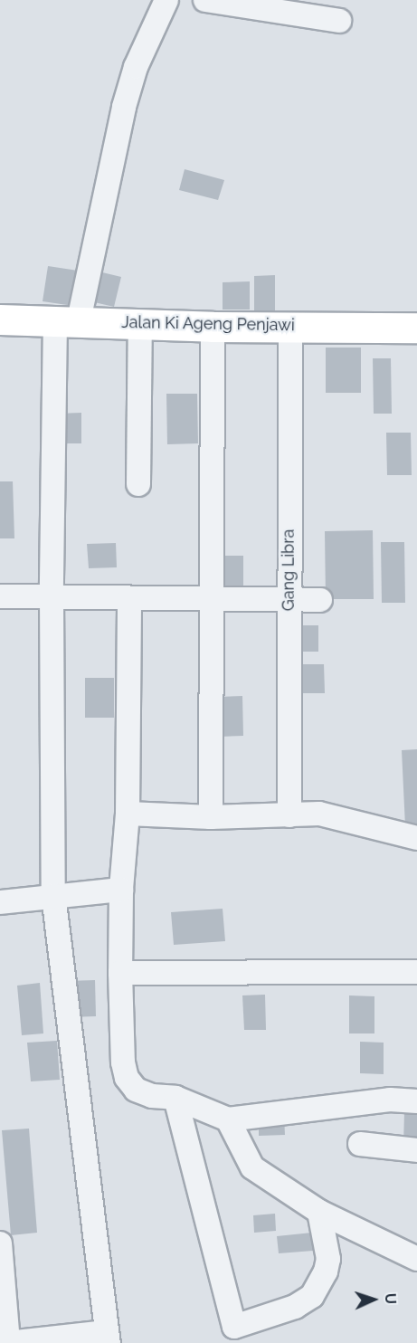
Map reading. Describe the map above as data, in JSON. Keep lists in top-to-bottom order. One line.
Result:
{"streets":{"main road":["Jalan Ki Ageng Penjawi"],"street":["Gang Libra"]},"crossings":[["Jalan Ki Ageng Penjawi","Gang Libra"]],"north":"right"}
